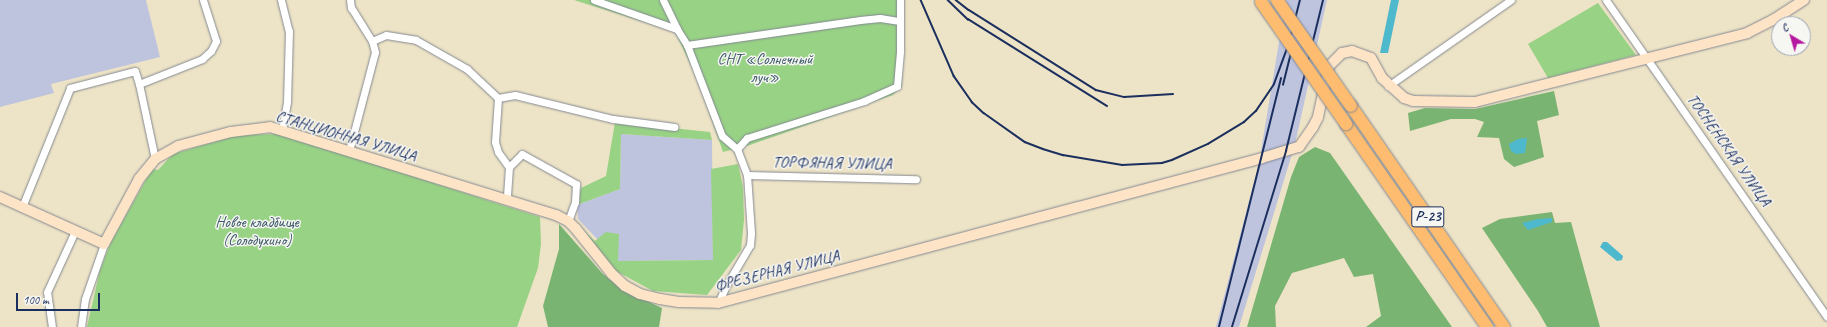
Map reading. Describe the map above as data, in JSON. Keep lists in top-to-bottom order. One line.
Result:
{"streets":{"highway":["Р-23"],"street":["СТАНЦИОННАЯ УЛИЦА","ТОСНЕНСКАЯ УЛИЦА","ТОРФЯНАЯ УЛИЦА","ФРЕЗЕРНАЯ УЛИЦА"]},"crossings":[["СТАНЦИОННАЯ УЛИЦА","ФРЕЗЕРНАЯ УЛИЦА"]],"parks":["СНТ «Солнечный луч»","Новое кладбище (Солодухино)"],"scale_bar":"100 m","north":"top left"}
